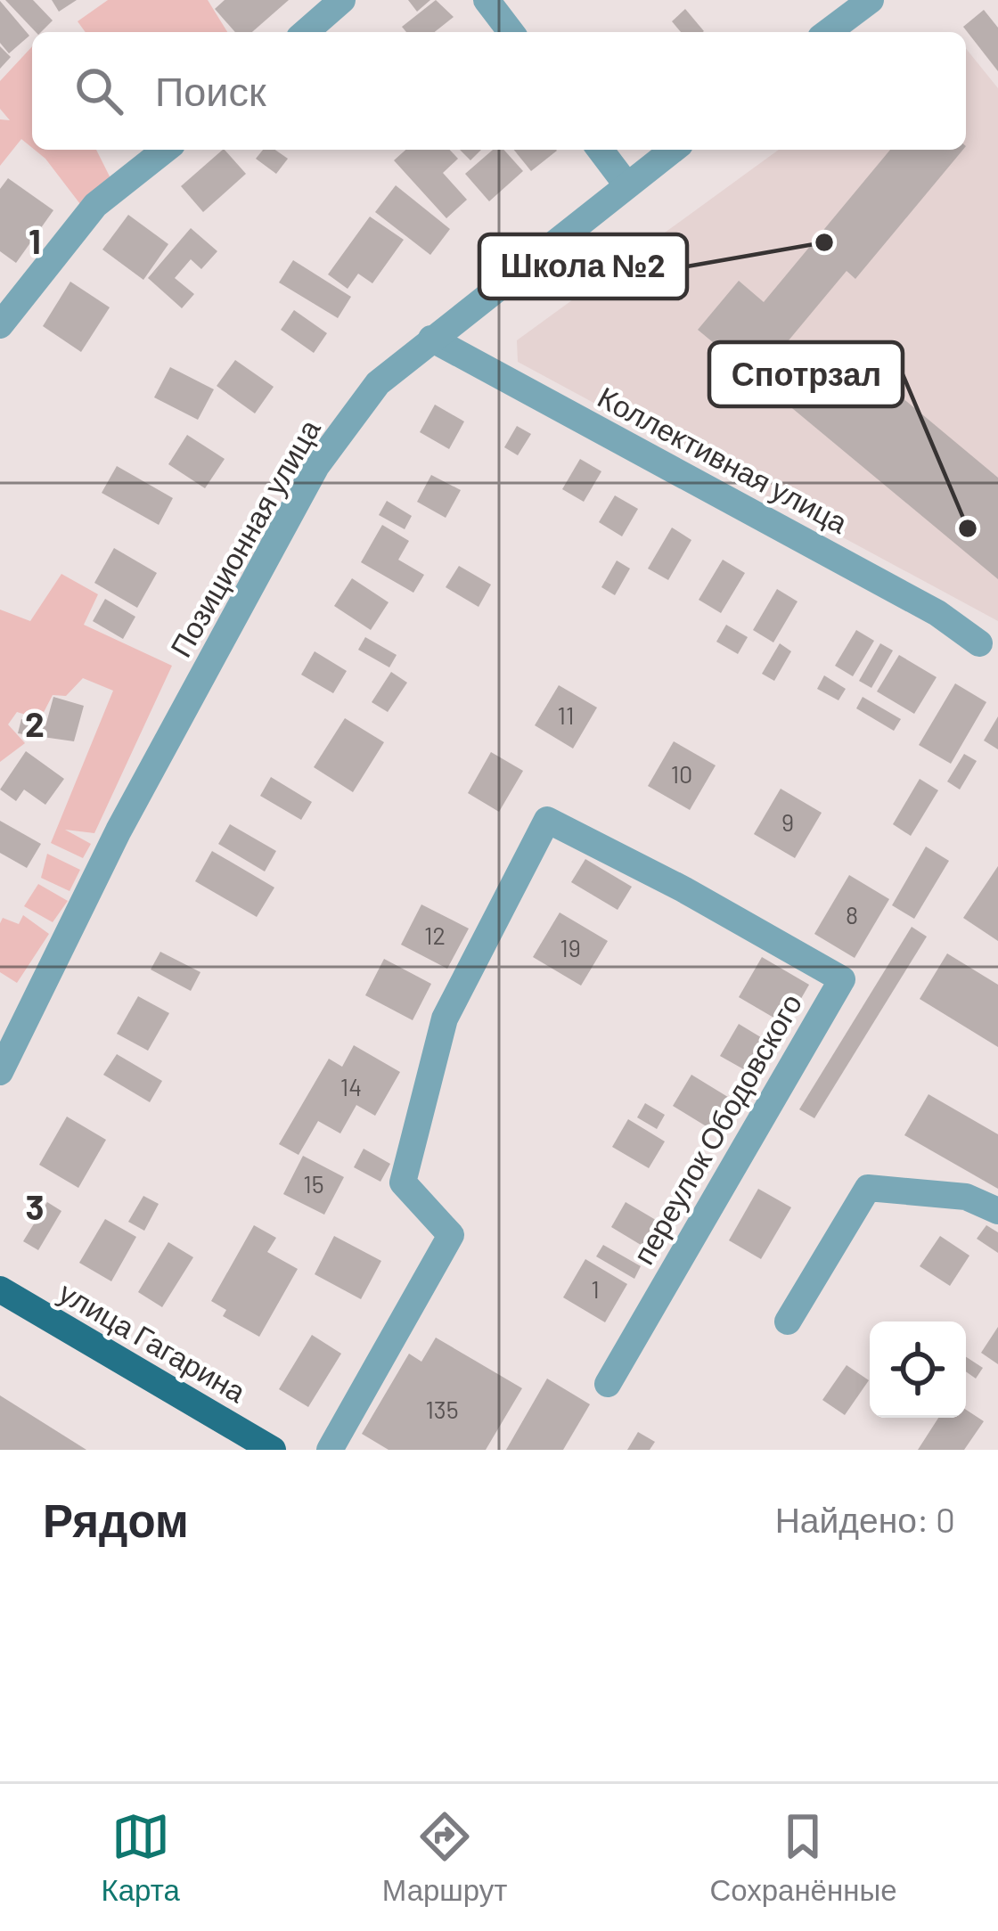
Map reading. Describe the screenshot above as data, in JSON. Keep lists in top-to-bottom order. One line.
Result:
{"streets":{"main road":["улица Гагарина"],"street":["Коллективная улица","Позиционная улица","переулок Ободовского"]},"crossings":[["Коллективная улица","Позиционная улица"]],"places":["Школа №2","Спотрзал"],"house_numbers":["11","10","9","8","12","19","14","15","1","135"],"page":{"search":"Поиск","heading":["Рядом","Найдено: 0"],"nav":["Карта","Маршрут","Сохранённые"]},"grid":{"rows":["1","2","3"]}}
